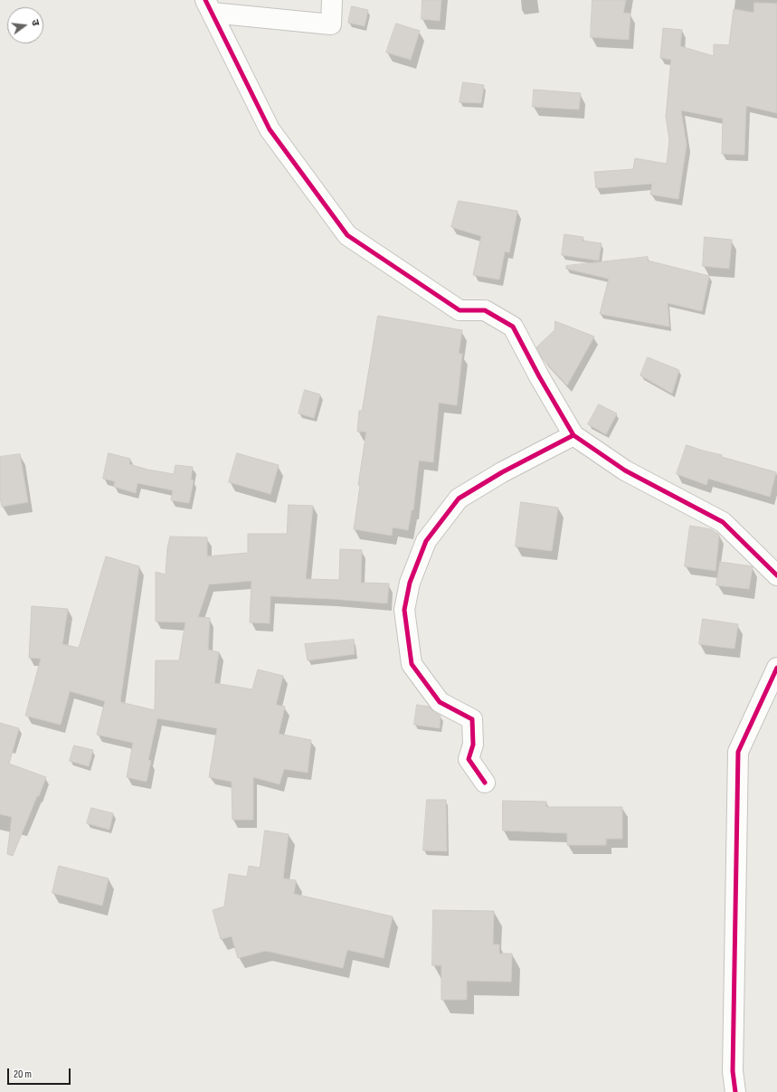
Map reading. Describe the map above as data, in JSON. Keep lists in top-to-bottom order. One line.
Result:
{"scale_bar":"20 m","north":"right"}
